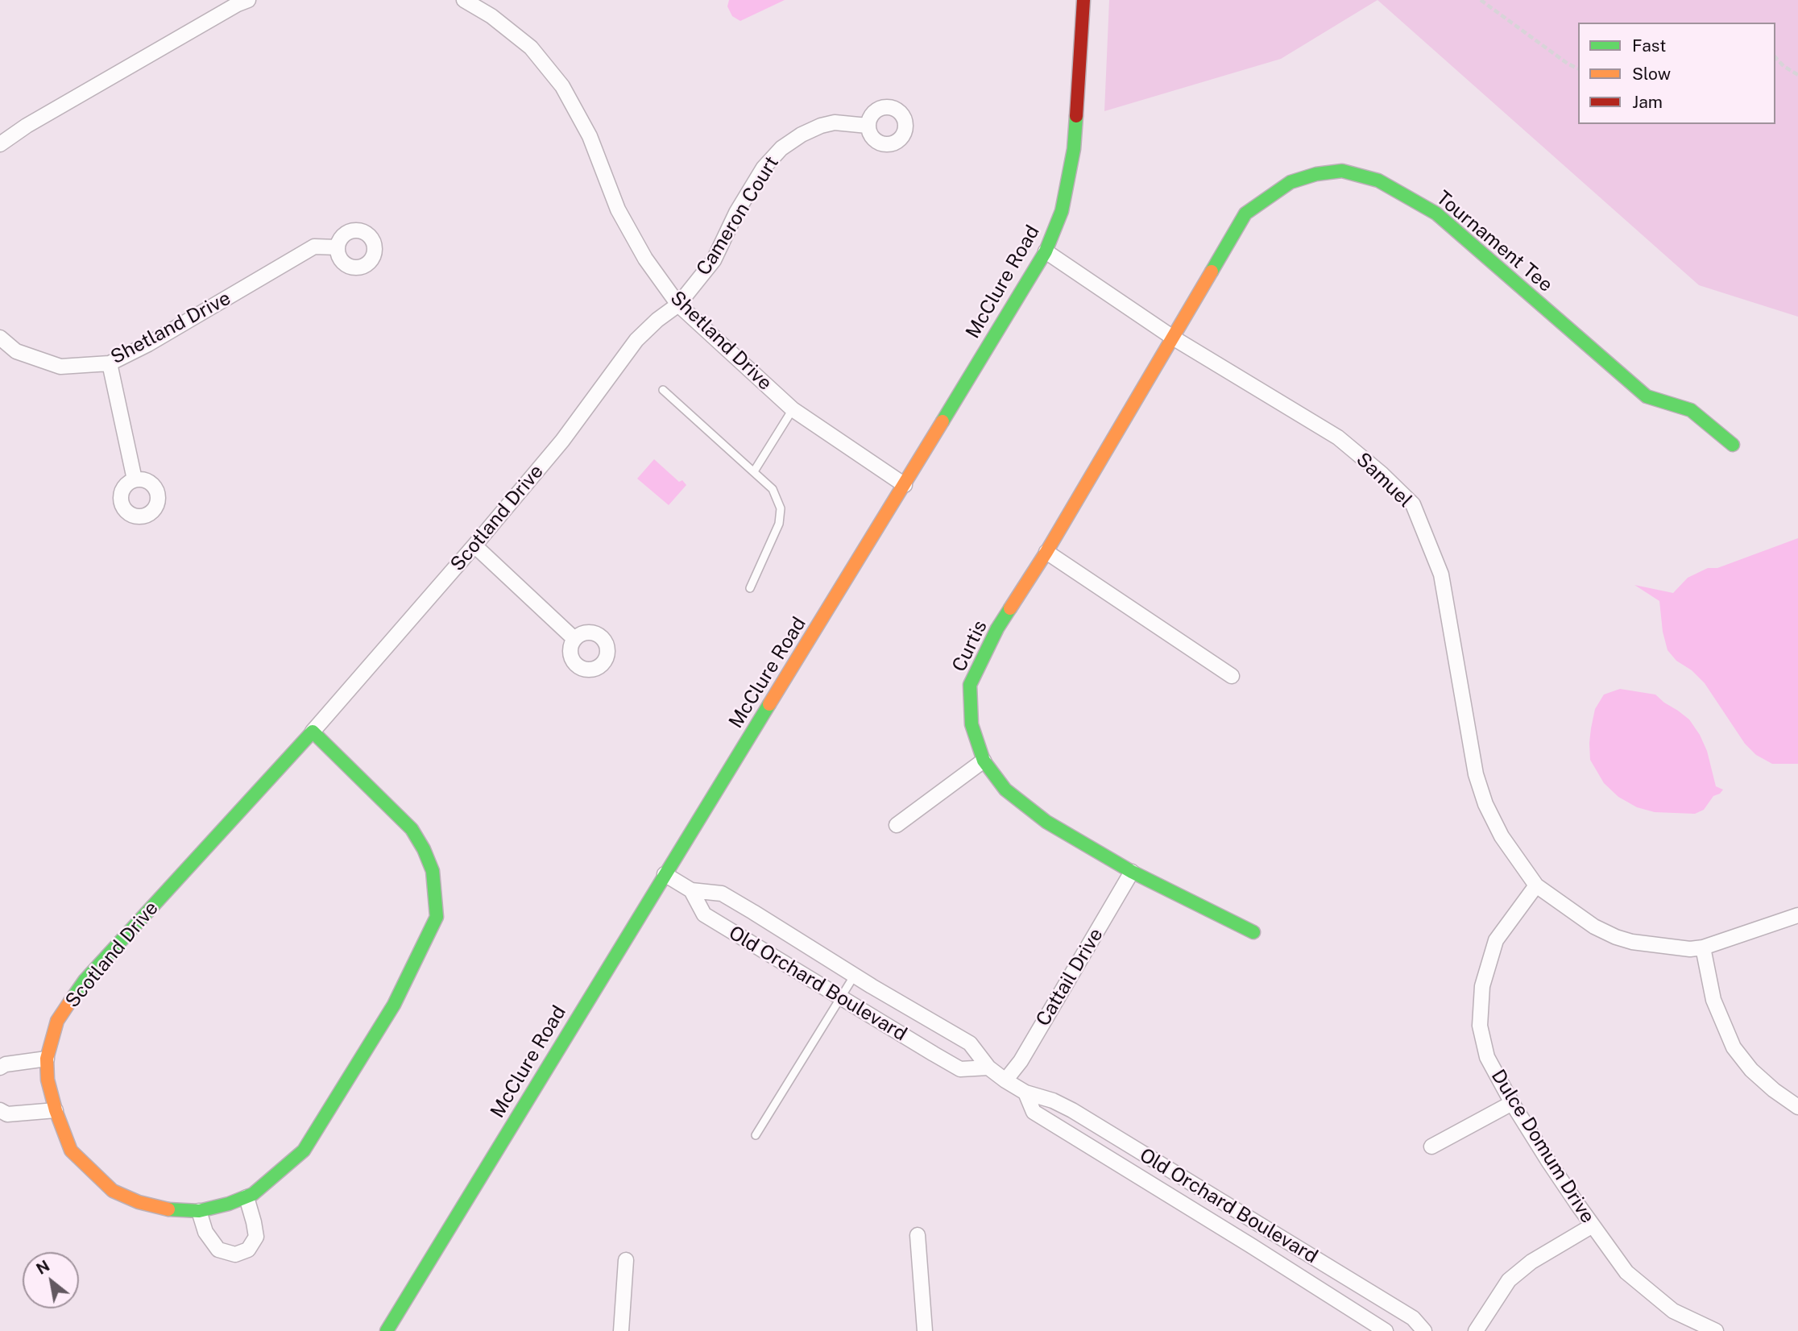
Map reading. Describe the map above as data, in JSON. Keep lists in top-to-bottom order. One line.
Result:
{"streets":{"street":["Cameron Court","Tournament Tee","McClure Road","Shetland Drive","Samuel","Scotland Drive","Curtis","Cattail Drive","Old Orchard Boulevard","Dulce Domum Drive"]},"crossings":[["Cameron Court","Shetland Drive"],["Cameron Court","Scotland Drive"],["Tournament Tee","Samuel"],["Tournament Tee","Curtis"],["McClure Road","Shetland Drive"],["McClure Road","Samuel"],["McClure Road","Old Orchard Boulevard"],["Shetland Drive","Scotland Drive"],["Samuel","Curtis"],["Samuel","Dulce Domum Drive"],["Curtis","Cattail Drive"],["Cattail Drive","Old Orchard Boulevard"]],"legend":["Fast","Slow","Jam"],"north":"top left"}
